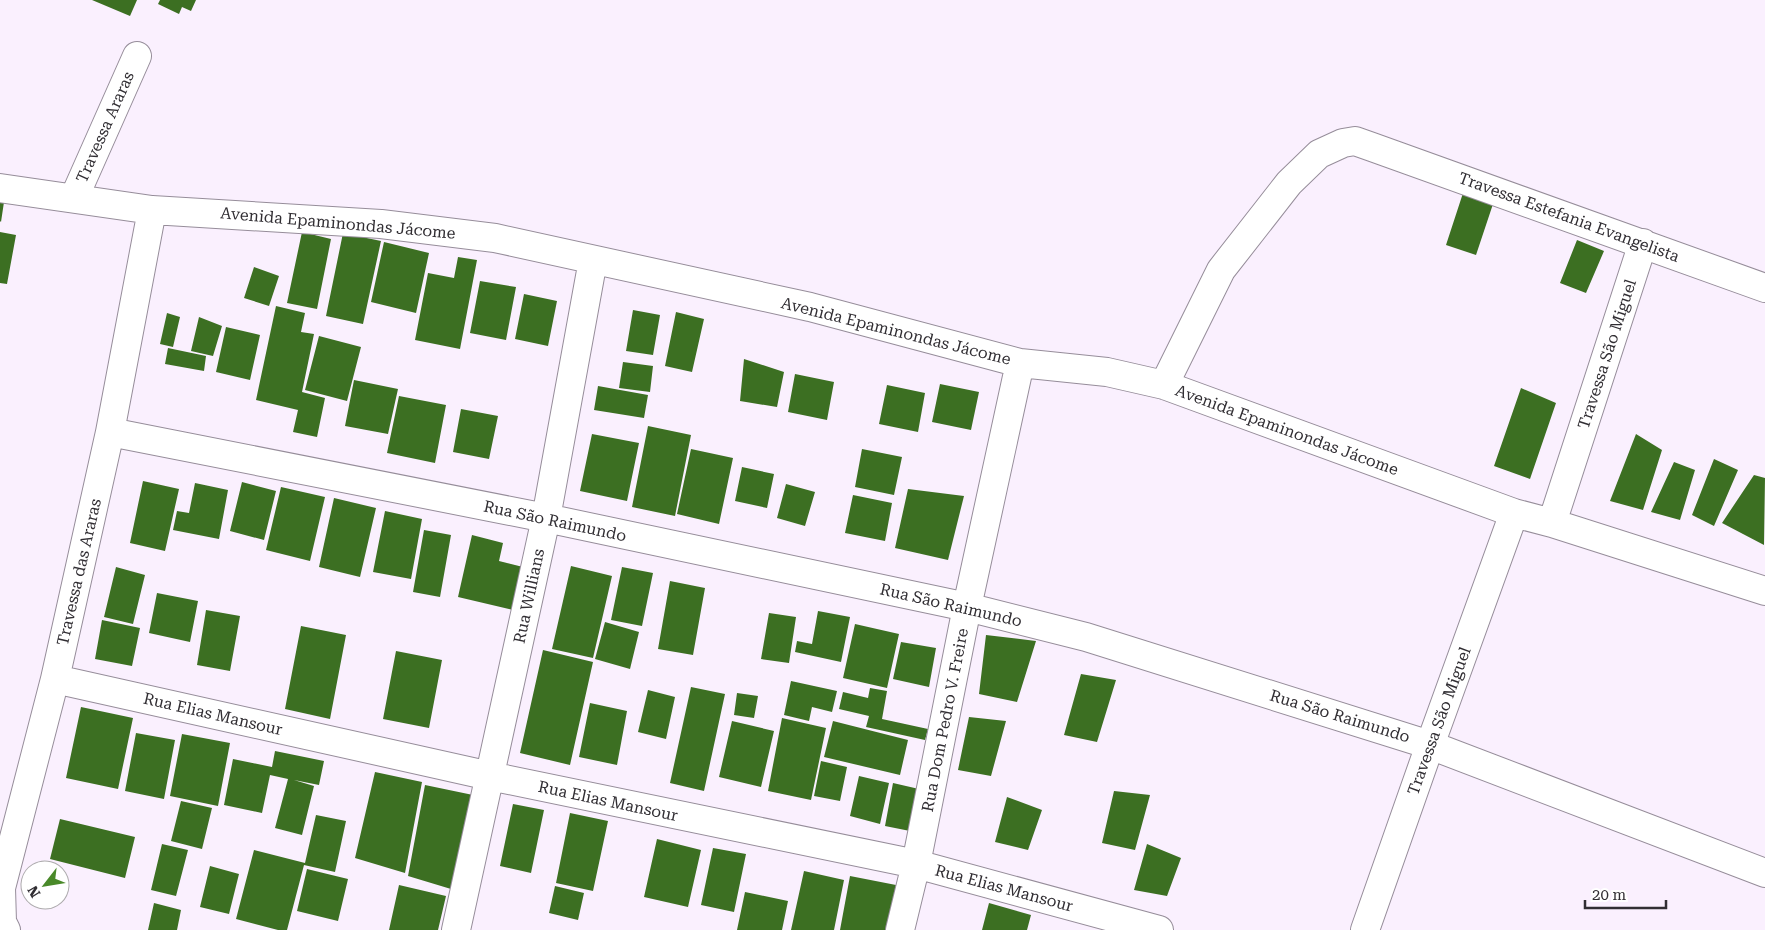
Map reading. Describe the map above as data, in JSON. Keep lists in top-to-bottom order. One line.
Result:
{"streets":{"street":["Travessa Araras","Travessa Estefania Evangelista","Avenida Epaminondas Jácome","Travessa São Miguel","Rua São Raimundo","Travessa das Araras","Rua Willians","Rua Elias Mansour","Rua Dom Pedro V. Freire"]},"crossings":[["Travessa Araras","Avenida Epaminondas Jácome"],["Travessa Estefania Evangelista","Avenida Epaminondas Jácome"],["Travessa Estefania Evangelista","Travessa São Miguel"],["Avenida Epaminondas Jácome","Travessa São Miguel"],["Avenida Epaminondas Jácome","Travessa das Araras"],["Avenida Epaminondas Jácome","Rua Willians"],["Avenida Epaminondas Jácome","Rua Dom Pedro V. Freire"],["Travessa São Miguel","Rua São Raimundo"],["Rua São Raimundo","Travessa das Araras"],["Rua São Raimundo","Rua Willians"],["Rua São Raimundo","Rua Dom Pedro V. Freire"],["Travessa das Araras","Rua Elias Mansour"],["Rua Willians","Rua Elias Mansour"],["Rua Elias Mansour","Rua Dom Pedro V. Freire"]],"scale_bar":"20 m","north":"bottom left"}
